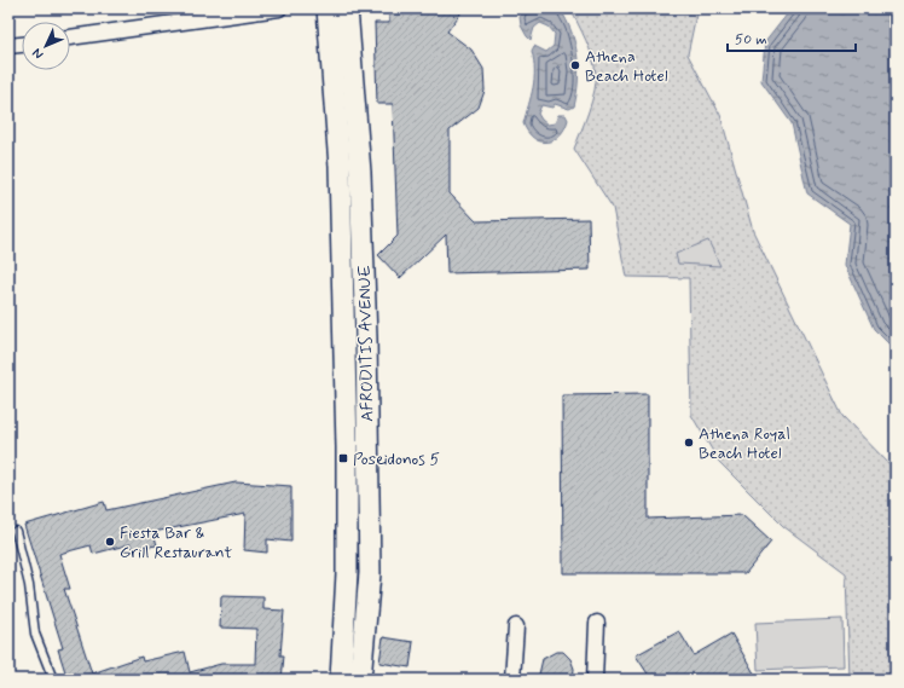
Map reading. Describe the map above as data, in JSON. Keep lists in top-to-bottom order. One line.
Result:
{"streets":{"main road":["AFRODITIS AVENUE"]},"places":{"other":["Athena Beach Hotel","Athena Royal Beach Hotel","Fiesta Bar & Grill Restaurant"],"transit":["Poseidonos 5"]},"scale_bar":"50 m","north":"bottom left"}
